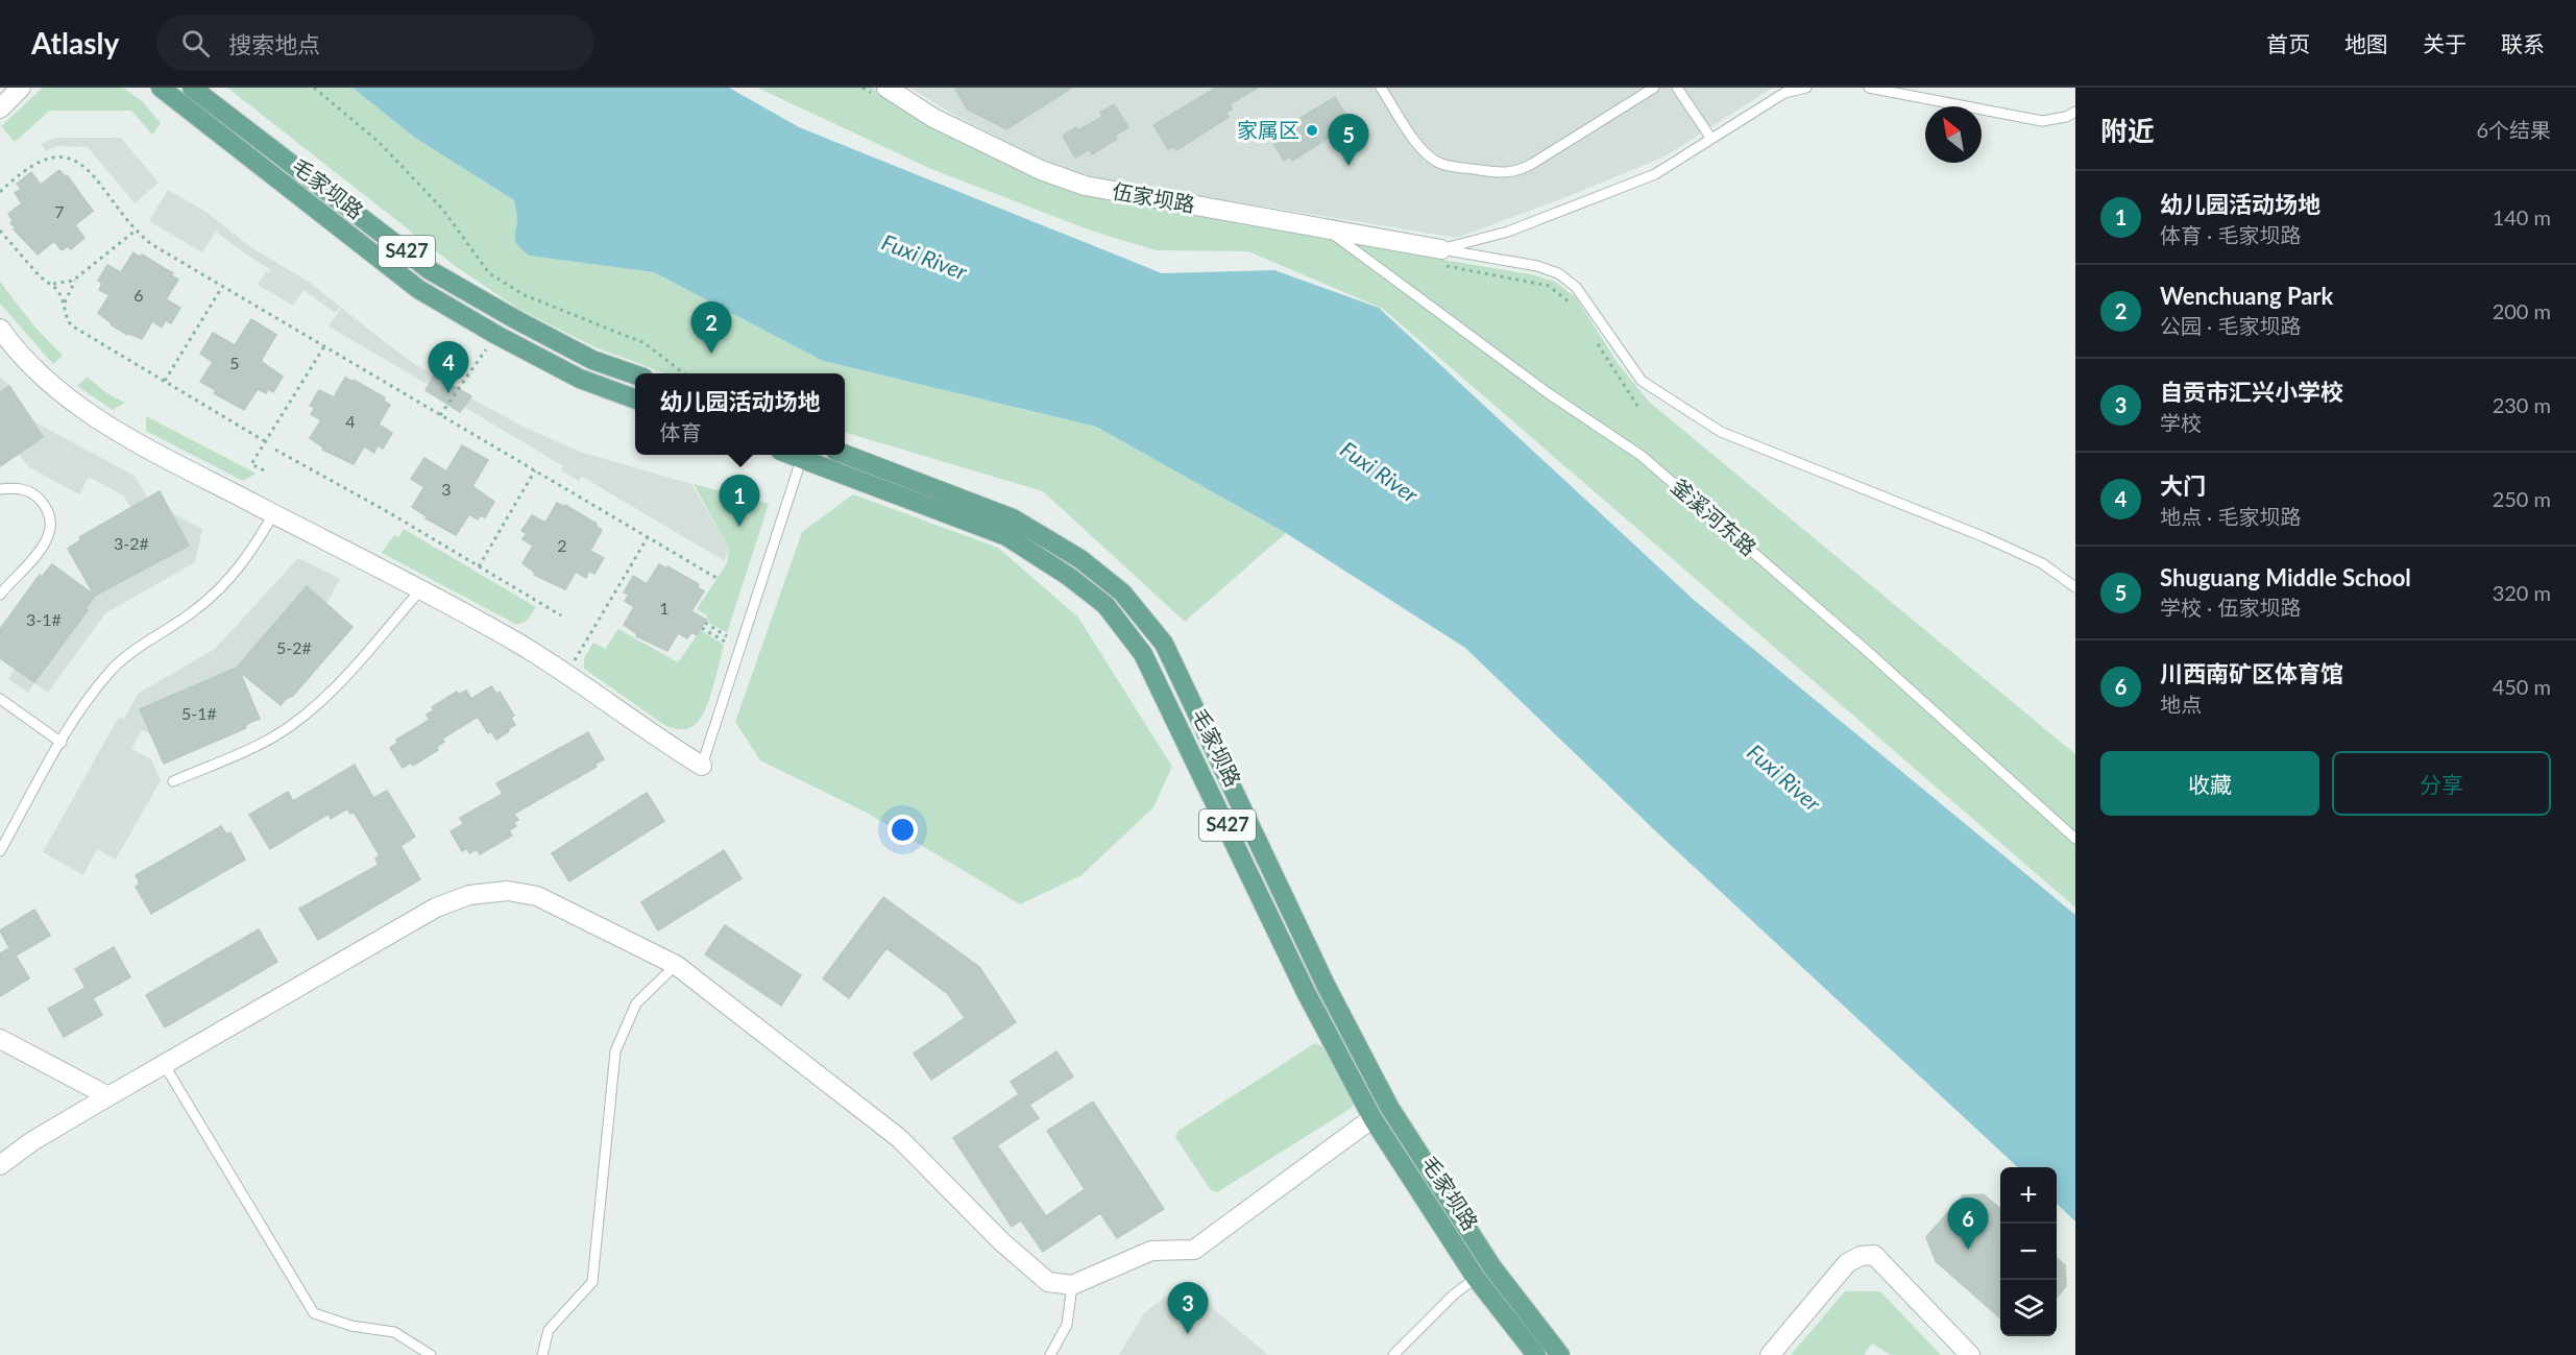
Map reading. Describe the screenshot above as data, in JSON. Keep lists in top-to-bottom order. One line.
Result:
{"streets":{"main road":["毛家坝路","S427"],"street":["伍家坝路"],"lane":["釜溪河东路"]},"crossings":[["伍家坝路","釜溪河东路"]],"water":["Fuxi River"],"places":["家属区"],"house_numbers":["7","6","5","4","3","3-2#","2","1","3-1#","5-2#","5-1#"],"north":"top left","page":{"header":"Atlasly","search":"搜索地点","nav":["首页","地图","关于","联系"],"heading":["附近","6个结果"],"pins":["5","2","4","1","6","3"],"list":[{"mark":"1","name":"幼儿园活动场地","note":"体育 · 毛家坝路","value":"140 m"},{"mark":"2","name":"Wenchuang Park","note":"公园 · 毛家坝路","value":"200 m"},{"mark":"3","name":"自贡市汇兴小学校","note":"学校","value":"230 m"},{"mark":"4","name":"大门","note":"地点 · 毛家坝路","value":"250 m"},{"mark":"5","name":"Shuguang Middle School","note":"学校 · 伍家坝路","value":"320 m"},{"mark":"6","name":"川西南矿区体育馆","note":"地点","value":"450 m"}],"popup":["幼儿园活动场地","体育"],"buttons":["收藏","分享"],"map_buttons":["+","−"]}}
